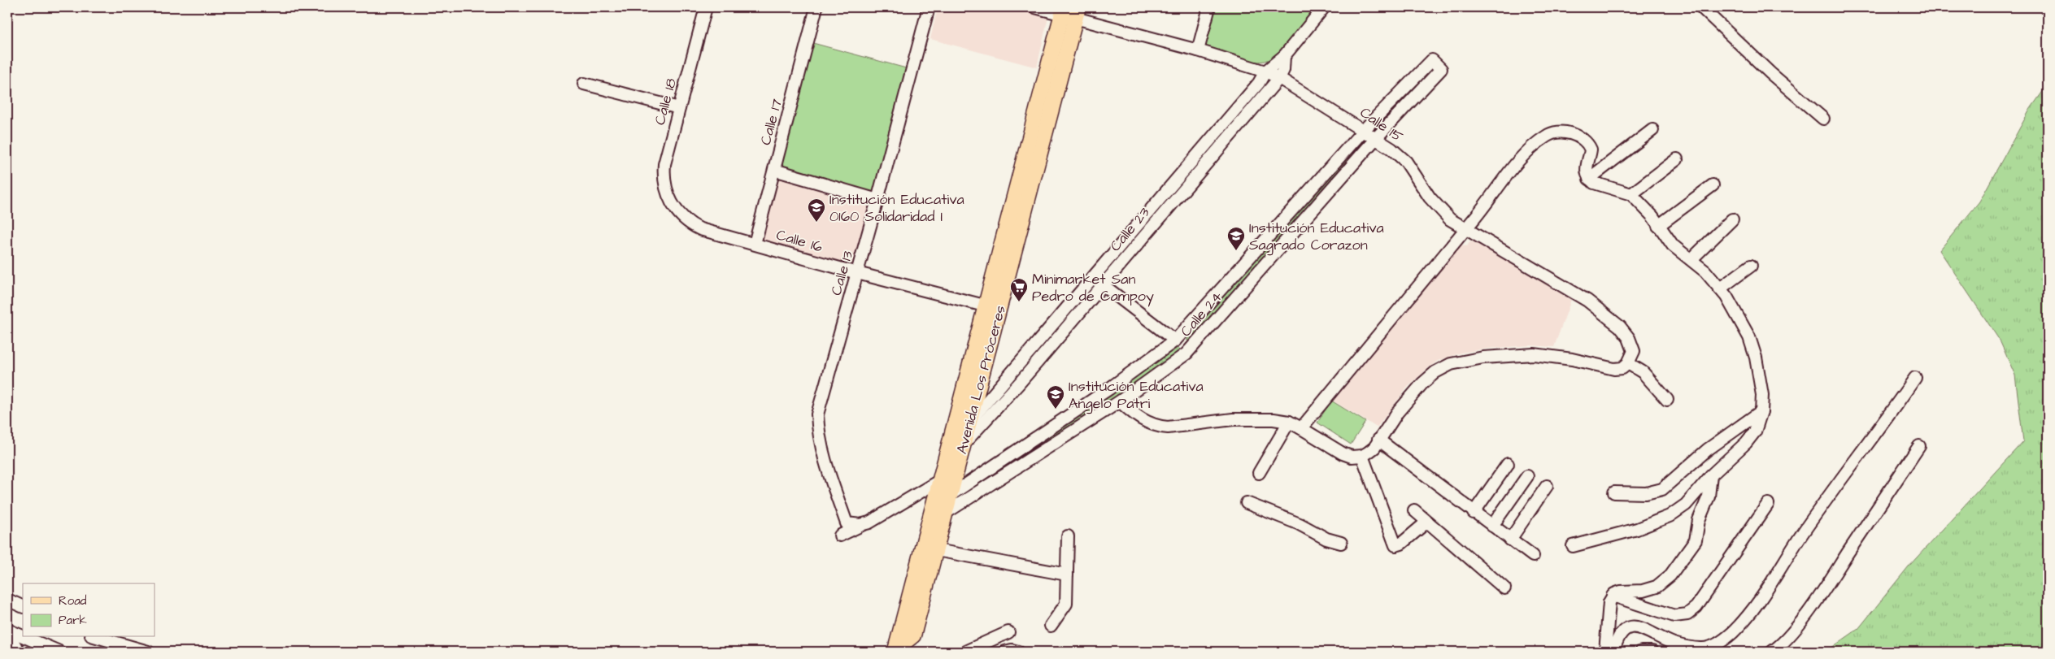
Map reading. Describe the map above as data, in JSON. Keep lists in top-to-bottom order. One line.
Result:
{"streets":{"main road":["Avenida Los Próceres"],"street":["Calle 18","Calle 17","Calle 15","Calle 23","Calle 16","Calle 13","Calle 24"]},"crossings":[["Calle 18","Calle 16"],["Calle 17","Calle 16"],["Calle 15","Calle 23"],["Calle 15","Calle 24"],["Calle 15","Avenida Los Próceres"],["Calle 23","Avenida Los Próceres"],["Calle 16","Calle 13"],["Calle 16","Avenida Los Próceres"],["Calle 24","Avenida Los Próceres"]],"places":{"school or university":["Institución Educativa 0160 Solidaridad I","Institución Educativa Sagrado Corazon","Institución Educativa Angelo Patri"],"supermarket":["Minimarket San Pedro de Campoy"]},"legend":["Road","Park"]}
